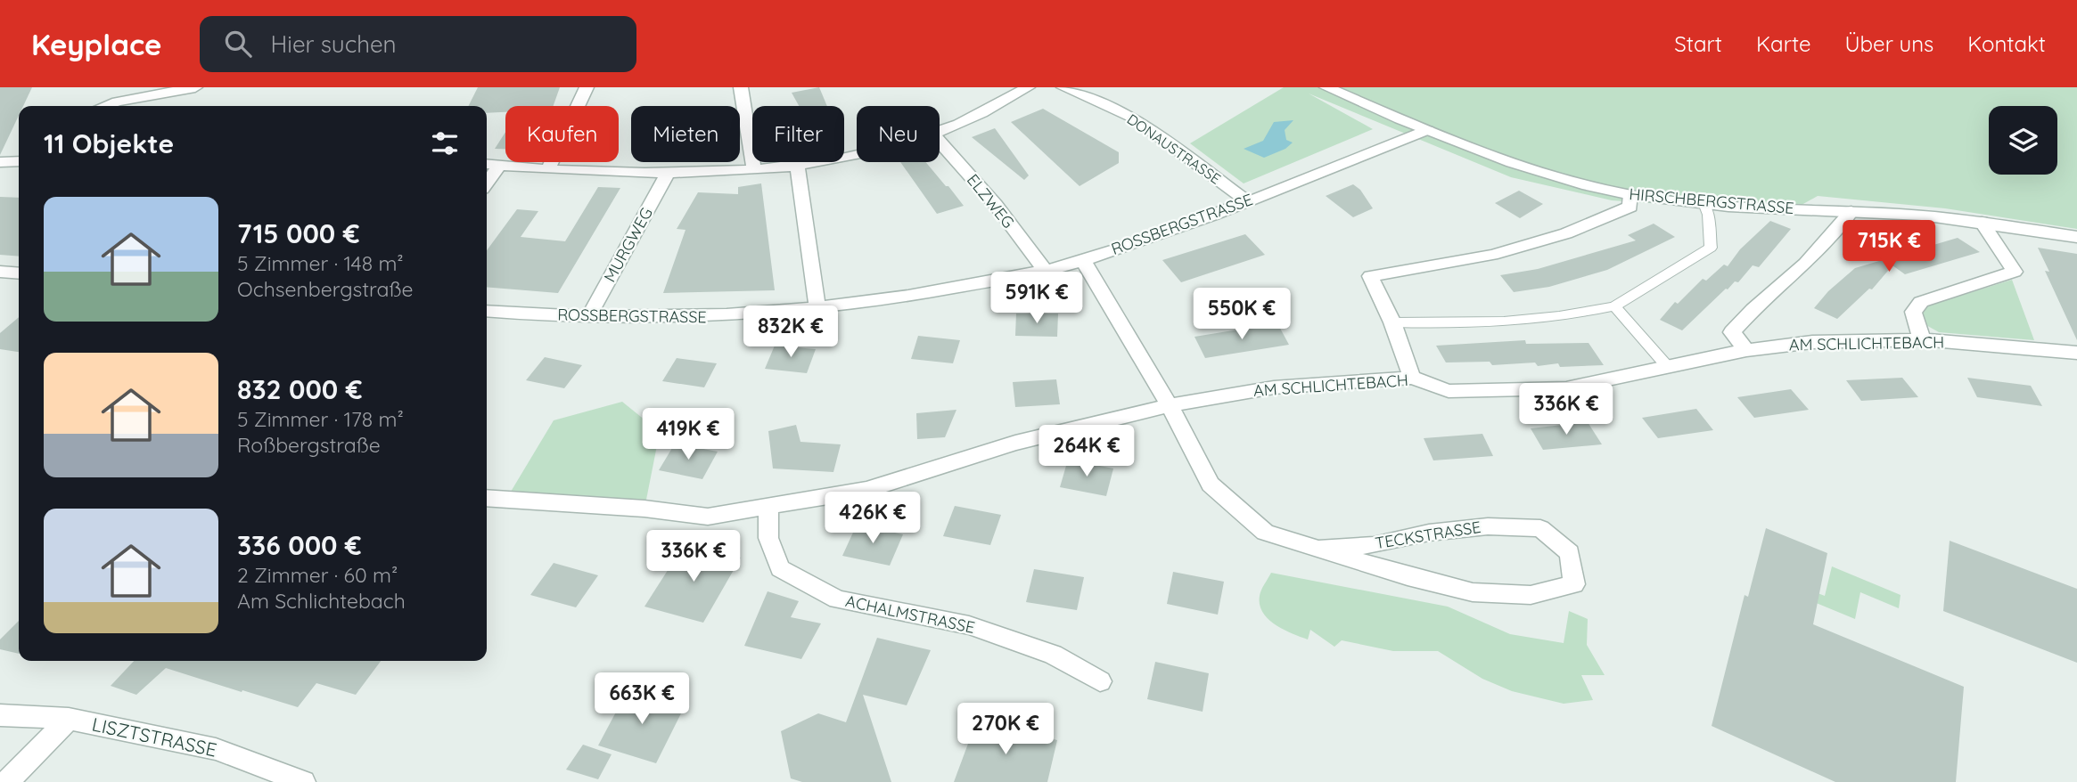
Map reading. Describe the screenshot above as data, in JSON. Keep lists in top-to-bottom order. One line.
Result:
{"streets":{"street":["DONAUSTRASSE","ELZWEG","HIRSCHBERGSTRASSE","ROSSBERGSTRASSE","MURGWEG","AM SCHLICHTEBACH","TECKSTRASSE","ACHALMSTRASSE","LISZTSTRASSE"]},"crossings":[["DONAUSTRASSE","ROSSBERGSTRASSE"],["ELZWEG","ROSSBERGSTRASSE"],["HIRSCHBERGSTRASSE","ROSSBERGSTRASSE"],["ROSSBERGSTRASSE","MURGWEG"],["ROSSBERGSTRASSE","TECKSTRASSE"],["AM SCHLICHTEBACH","TECKSTRASSE"],["AM SCHLICHTEBACH","ACHALMSTRASSE"]],"page":{"header":"Keyplace","search":"Hier suchen","nav":["Start","Karte","Über uns","Kontakt"],"chip":["Kaufen","Mieten","Filter","Neu"],"heading":"11 Objekte","list":[{"name":"715 000 €","note":"5 Zimmer · 148 m² · Ochsenbergstraße"},{"name":"832 000 €","note":"5 Zimmer · 178 m² · Roßbergstraße"},{"name":"336 000 €","note":"2 Zimmer · 60 m² · Am Schlichtebach"}],"price":["715K €","591K €","550K €","832K €","336K €","419K €","264K €","426K €","336K €","663K €","270K €"]}}
